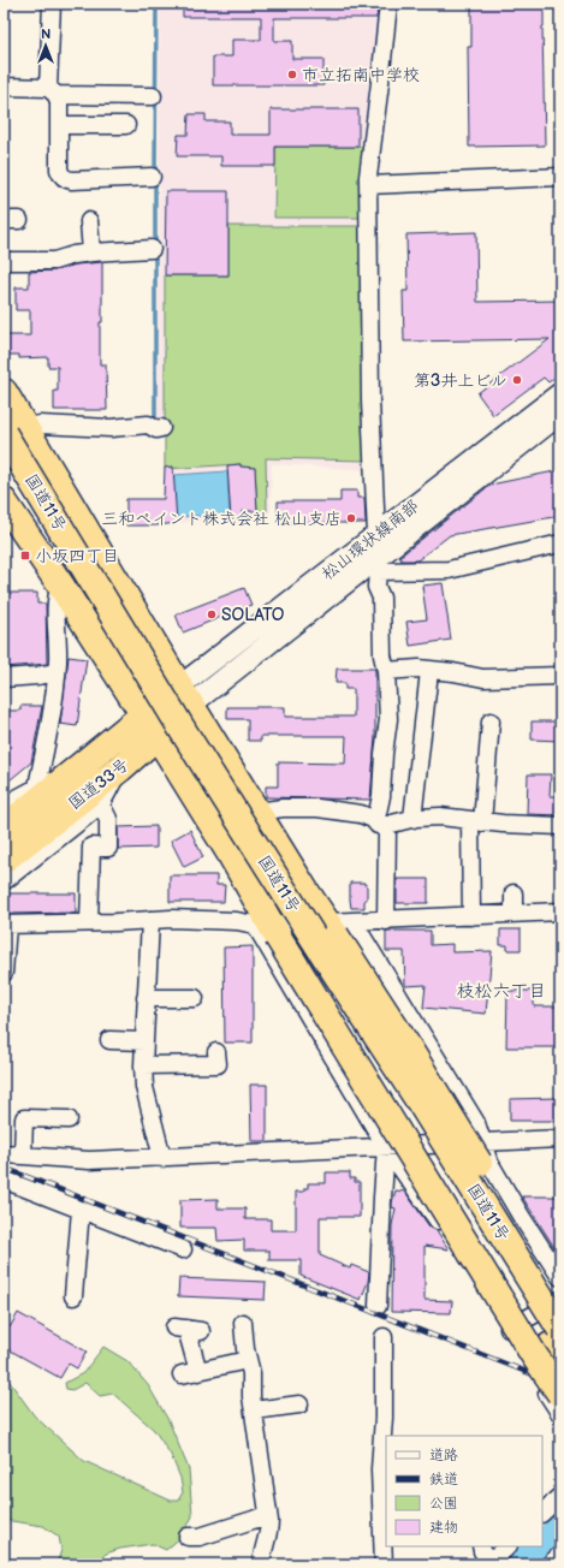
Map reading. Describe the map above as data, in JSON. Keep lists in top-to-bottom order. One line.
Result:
{"streets":{"highway":["国道11号","国道33号"],"street":["松山環状線南部"]},"crossings":[["国道11号","松山環状線南部"],["国道11号","国道33号"],["松山環状線南部","国道33号"]],"districts":["枝松六丁目"],"places":{"other":["市立拓南中学校","第3井上ビル","三和ペイント株式会社 松山支店","SOLATO"],"transit":["小坂四丁目"]},"legend":["道路","鉄道","公園","建物"],"north":"top"}
